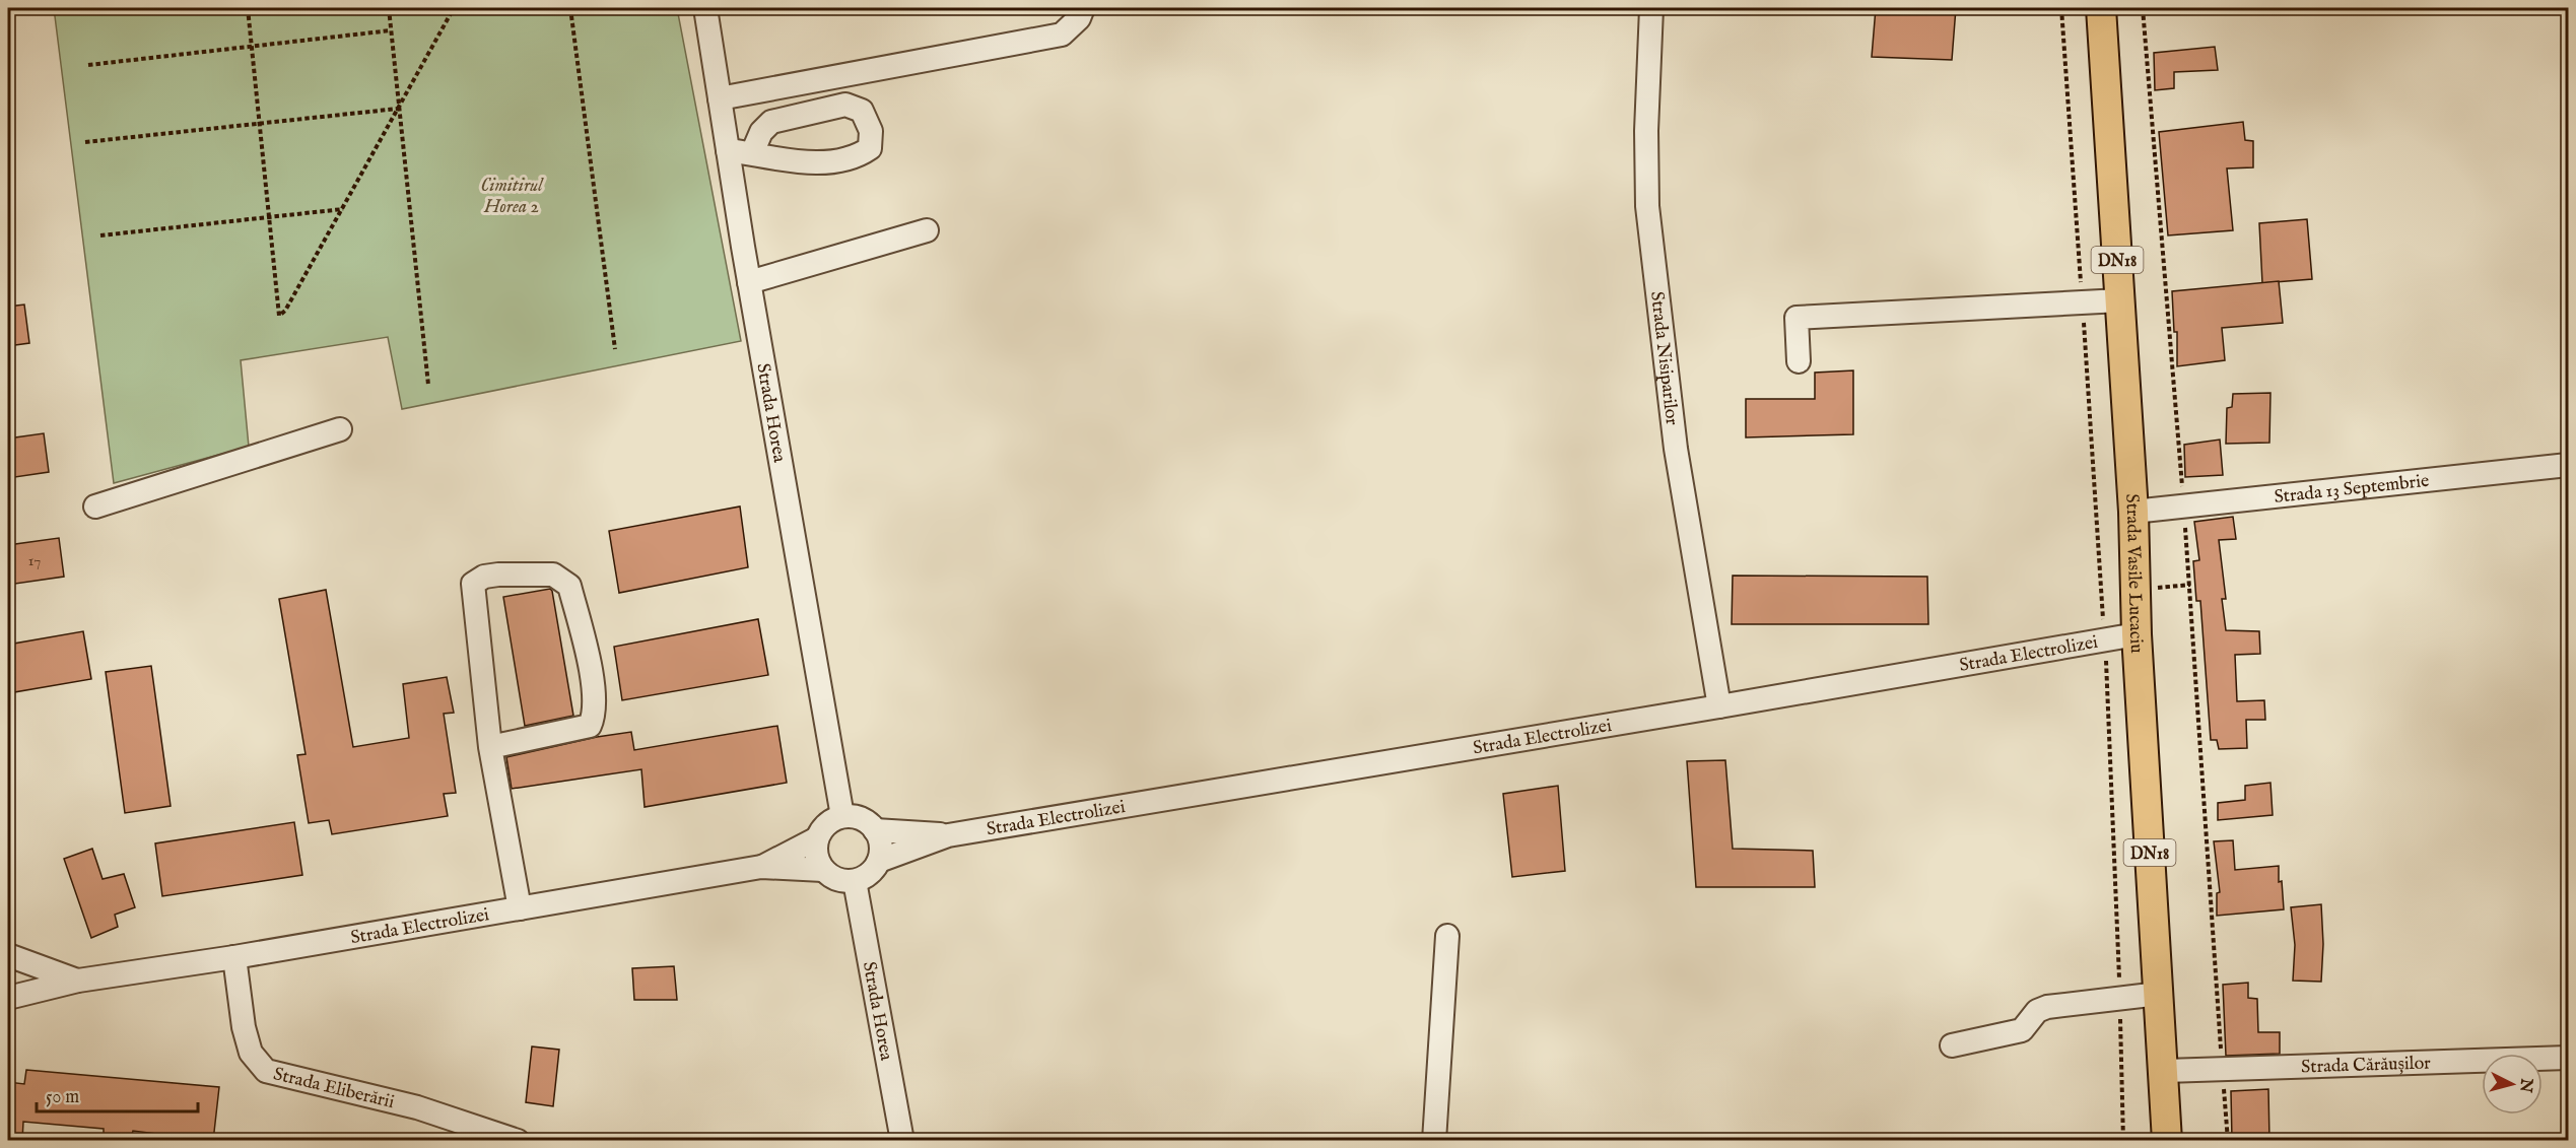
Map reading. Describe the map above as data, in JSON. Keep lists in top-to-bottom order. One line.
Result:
{"streets":{"main road":["DN18","Strada Vasile Lucaciu"],"street":["Strada Nisiparilor","Strada Horea","Strada 13 Septembrie","Strada Electrolizei","Strada Cărăușilor","Strada Eliberării"]},"crossings":[["Strada Nisiparilor","Strada Electrolizei"],["Strada Horea","Strada Electrolizei"],["Strada 13 Septembrie","Strada Vasile Lucaciu"],["Strada Vasile Lucaciu","Strada Electrolizei"],["Strada Vasile Lucaciu","Strada Cărăușilor"],["Strada Electrolizei","Strada Eliberării"]],"parks":["Cimitirul Horea 2"],"house_numbers":["17"],"scale_bar":"50 m","north":"right"}
